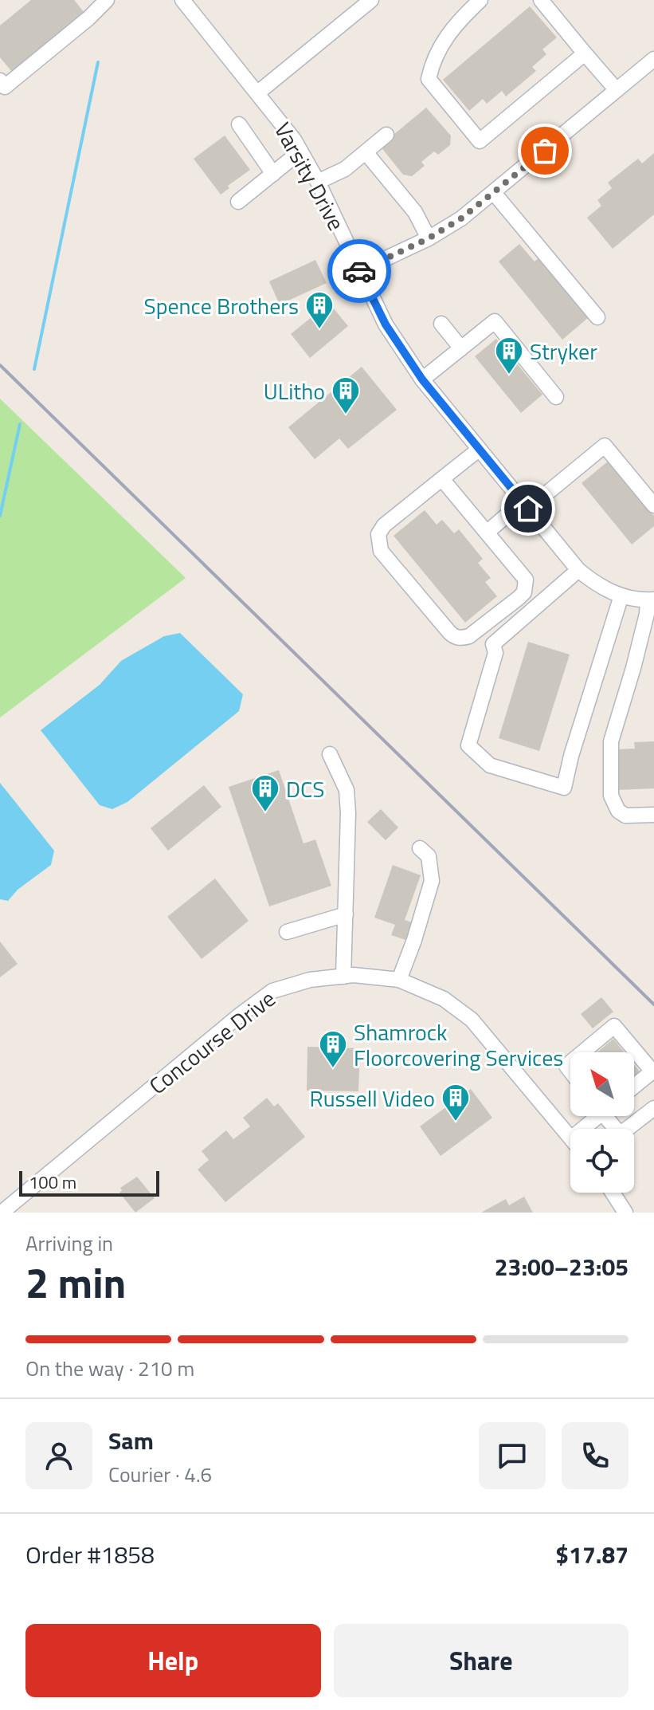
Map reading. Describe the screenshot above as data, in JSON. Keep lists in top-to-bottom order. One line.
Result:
{"streets":{"street":["Varsity Drive","Concourse Drive"]},"places":{"building":["Spence Brothers","Stryker","ULitho","DCS","Shamrock Floorcovering Services","Russell Video"]},"scale_bar":"100 m","north":"top left","page":{"scale":"100 m","heading":["2 min","Arriving in","23:00–23:05"],"panel":["Sam","Courier · 4.6","Order #1858","$17.87"],"bar":"On the way · 210 m","buttons":["Help","Share"]}}
